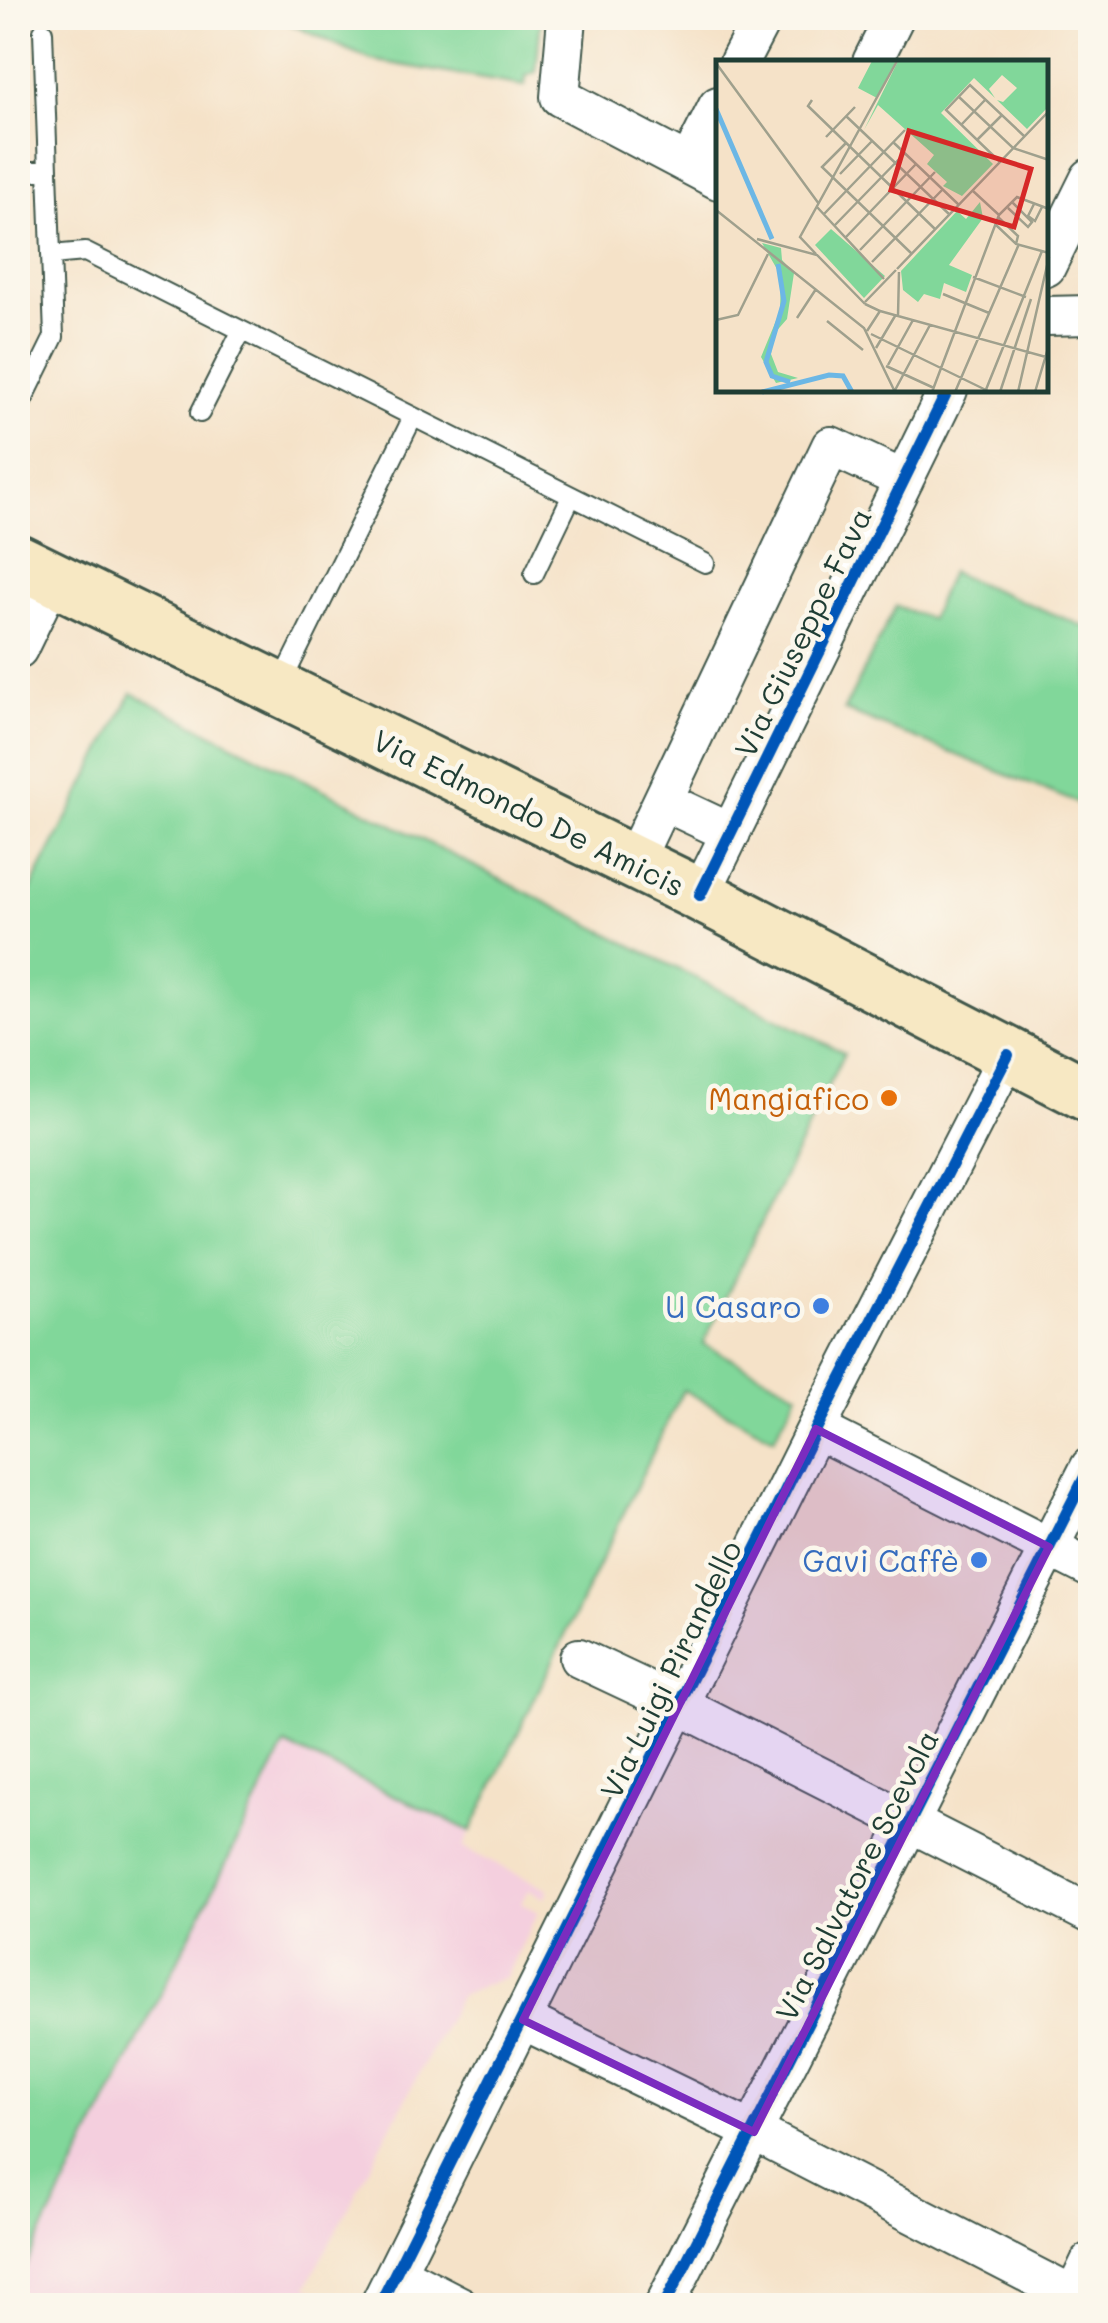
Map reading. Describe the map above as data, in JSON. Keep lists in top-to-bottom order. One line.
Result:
{"streets":{"main road":["Via Edmondo De Amicis"],"street":["Via Giuseppe Fava","Via Luigi Pirandello","Via Salvatore Scevola"]},"crossings":[["Via Giuseppe Fava","Via Edmondo De Amicis"],["Via Edmondo De Amicis","Via Luigi Pirandello"]],"places":["Mangiafico","U Casaro","Gavi Caffè"]}
